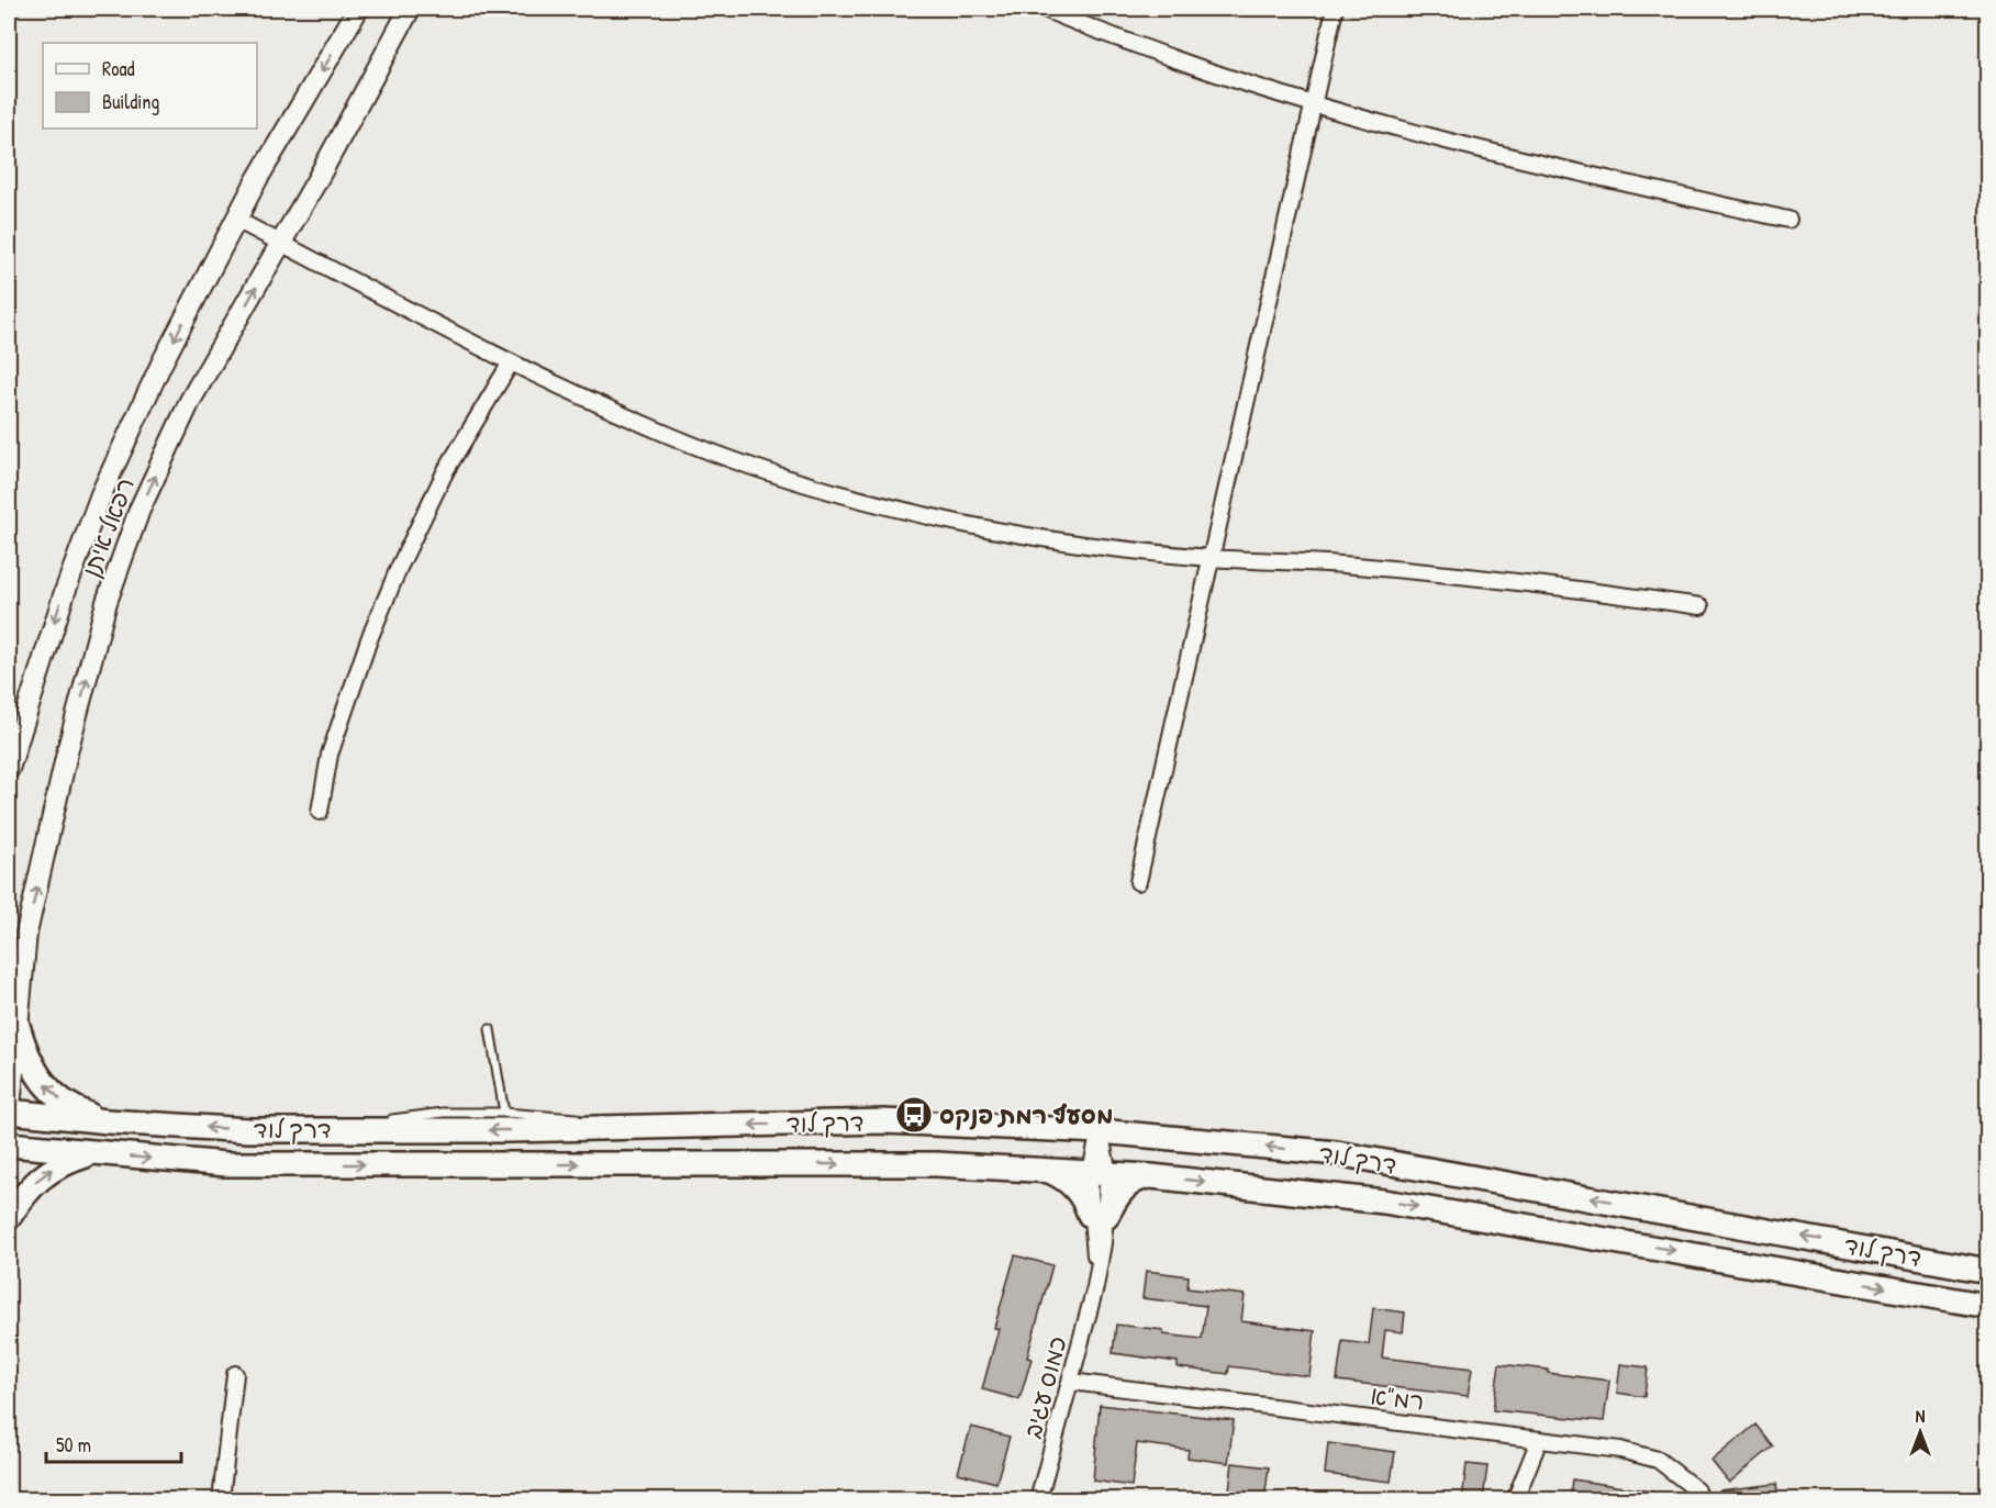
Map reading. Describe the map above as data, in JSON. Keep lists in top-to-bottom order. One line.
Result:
{"streets":{"main road":["רפאל איתן","דרך לוד"],"street":["כמוס עגיב","רמ\"א"]},"crossings":[["רפאל איתן","דרך לוד"],["דרך לוד","כמוס עגיב"],["כמוס עגיב","רמ\"א"]],"places":{"bus stop":["מסעף רמת פנקס"]},"legend":["Road","Building"],"scale_bar":"50 m","north":"top"}
